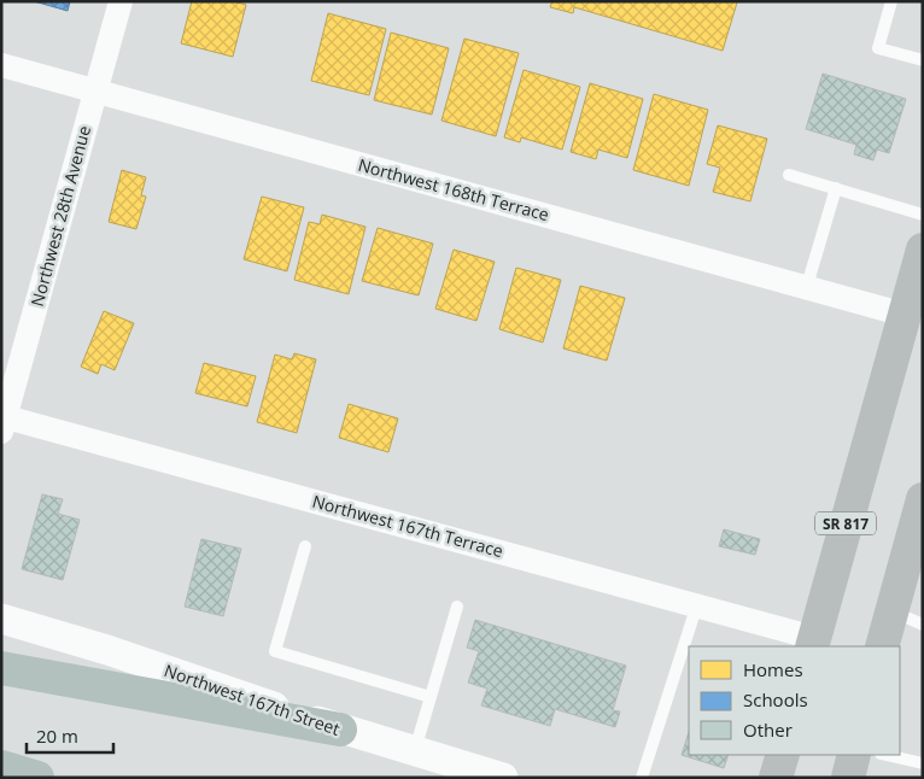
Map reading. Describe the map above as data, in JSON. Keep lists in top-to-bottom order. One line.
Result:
{"streets":{"main road":["SR 817"],"street":["Northwest 168th Terrace","Northwest 28th Avenue","Northwest 167th Terrace","Northwest 167th Street"]},"crossings":[["Northwest 168th Terrace","Northwest 28th Avenue"],["Northwest 168th Terrace","SR 817"],["Northwest 28th Avenue","Northwest 167th Terrace"],["SR 817","Northwest 167th Terrace"]],"legend":["Homes","Schools","Other"],"scale_bar":"20 m"}
